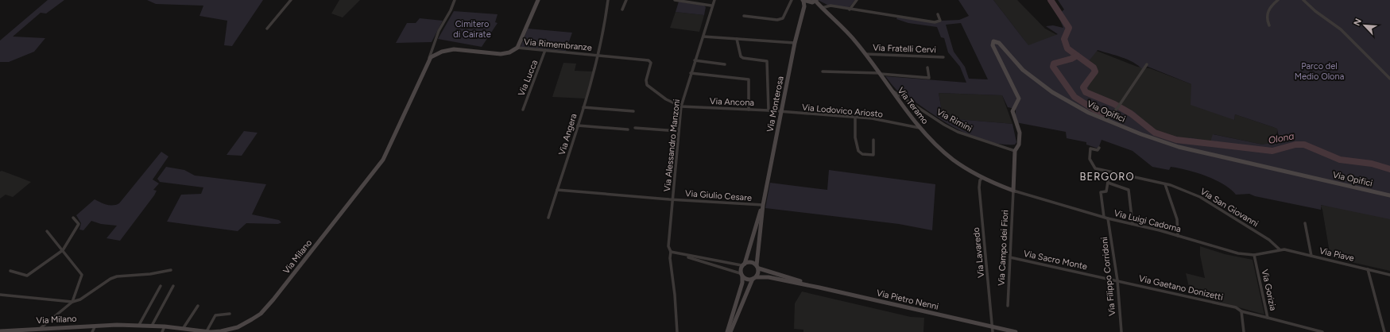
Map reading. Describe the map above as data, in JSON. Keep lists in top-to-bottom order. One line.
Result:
{"streets":{"street":["Via Rimembranze","Via Fratelli Cervi","Via Lucca","Via Ancona","Via Monterosa","Via Teramo","Via Lodovico Ariosto","Via Opifici","Via Rimini","Via Angera","Via Alessandro Manzoni","Via Giulio Cesare","Via San Giovanni","Via Luigi Cadorna","Via Campo dei Fiori","Via Lavaredo","Via Piave","Via Milano","Via Sacro Monte","Via Filippo Corridoni","Via Gaetano Donizetti","Via Gorizia","Via Pietro Nenni"]},"crossings":[["Via Rimembranze","Via Lucca"],["Via Rimembranze","Via Ancona"],["Via Rimembranze","Via Angera"],["Via Rimembranze","Via Alessandro Manzoni"],["Via Rimembranze","Via Milano"],["Via Fratelli Cervi","Via Teramo"],["Via Ancona","Via Monterosa"],["Via Ancona","Via Lodovico Ariosto"],["Via Ancona","Via Alessandro Manzoni"],["Via Monterosa","Via Lodovico Ariosto"],["Via Monterosa","Via Giulio Cesare"],["Via Monterosa","Via Pietro Nenni"],["Via Teramo","Via Lodovico Ariosto"],["Via Teramo","Via Opifici"],["Via Teramo","Via Rimini"],["Via Teramo","Via Luigi Cadorna"],["Via Teramo","Via Campo dei Fiori"],["Via Teramo","Via Lavaredo"],["Via Opifici","Via Rimini"],["Via Opifici","Via Luigi Cadorna"],["Via Opifici","Via Campo dei Fiori"],["Via Angera","Via Giulio Cesare"],["Via Alessandro Manzoni","Via Giulio Cesare"],["Via San Giovanni","Via Luigi Cadorna"],["Via San Giovanni","Via Piave"],["Via Luigi Cadorna","Via Campo dei Fiori"],["Via Luigi Cadorna","Via Piave"],["Via Luigi Cadorna","Via Filippo Corridoni"],["Via Luigi Cadorna","Via Gorizia"],["Via Campo dei Fiori","Via Sacro Monte"],["Via Lavaredo","Via Pietro Nenni"],["Via Sacro Monte","Via Filippo Corridoni"],["Via Sacro Monte","Via Gaetano Donizetti"],["Via Filippo Corridoni","Via Gaetano Donizetti"],["Via Gaetano Donizetti","Via Gorizia"]],"districts":["BERGORO"],"water":["Olona"],"parks":["Cimitero di Cairate","Parco del Medio Olona"],"north":"top left"}
